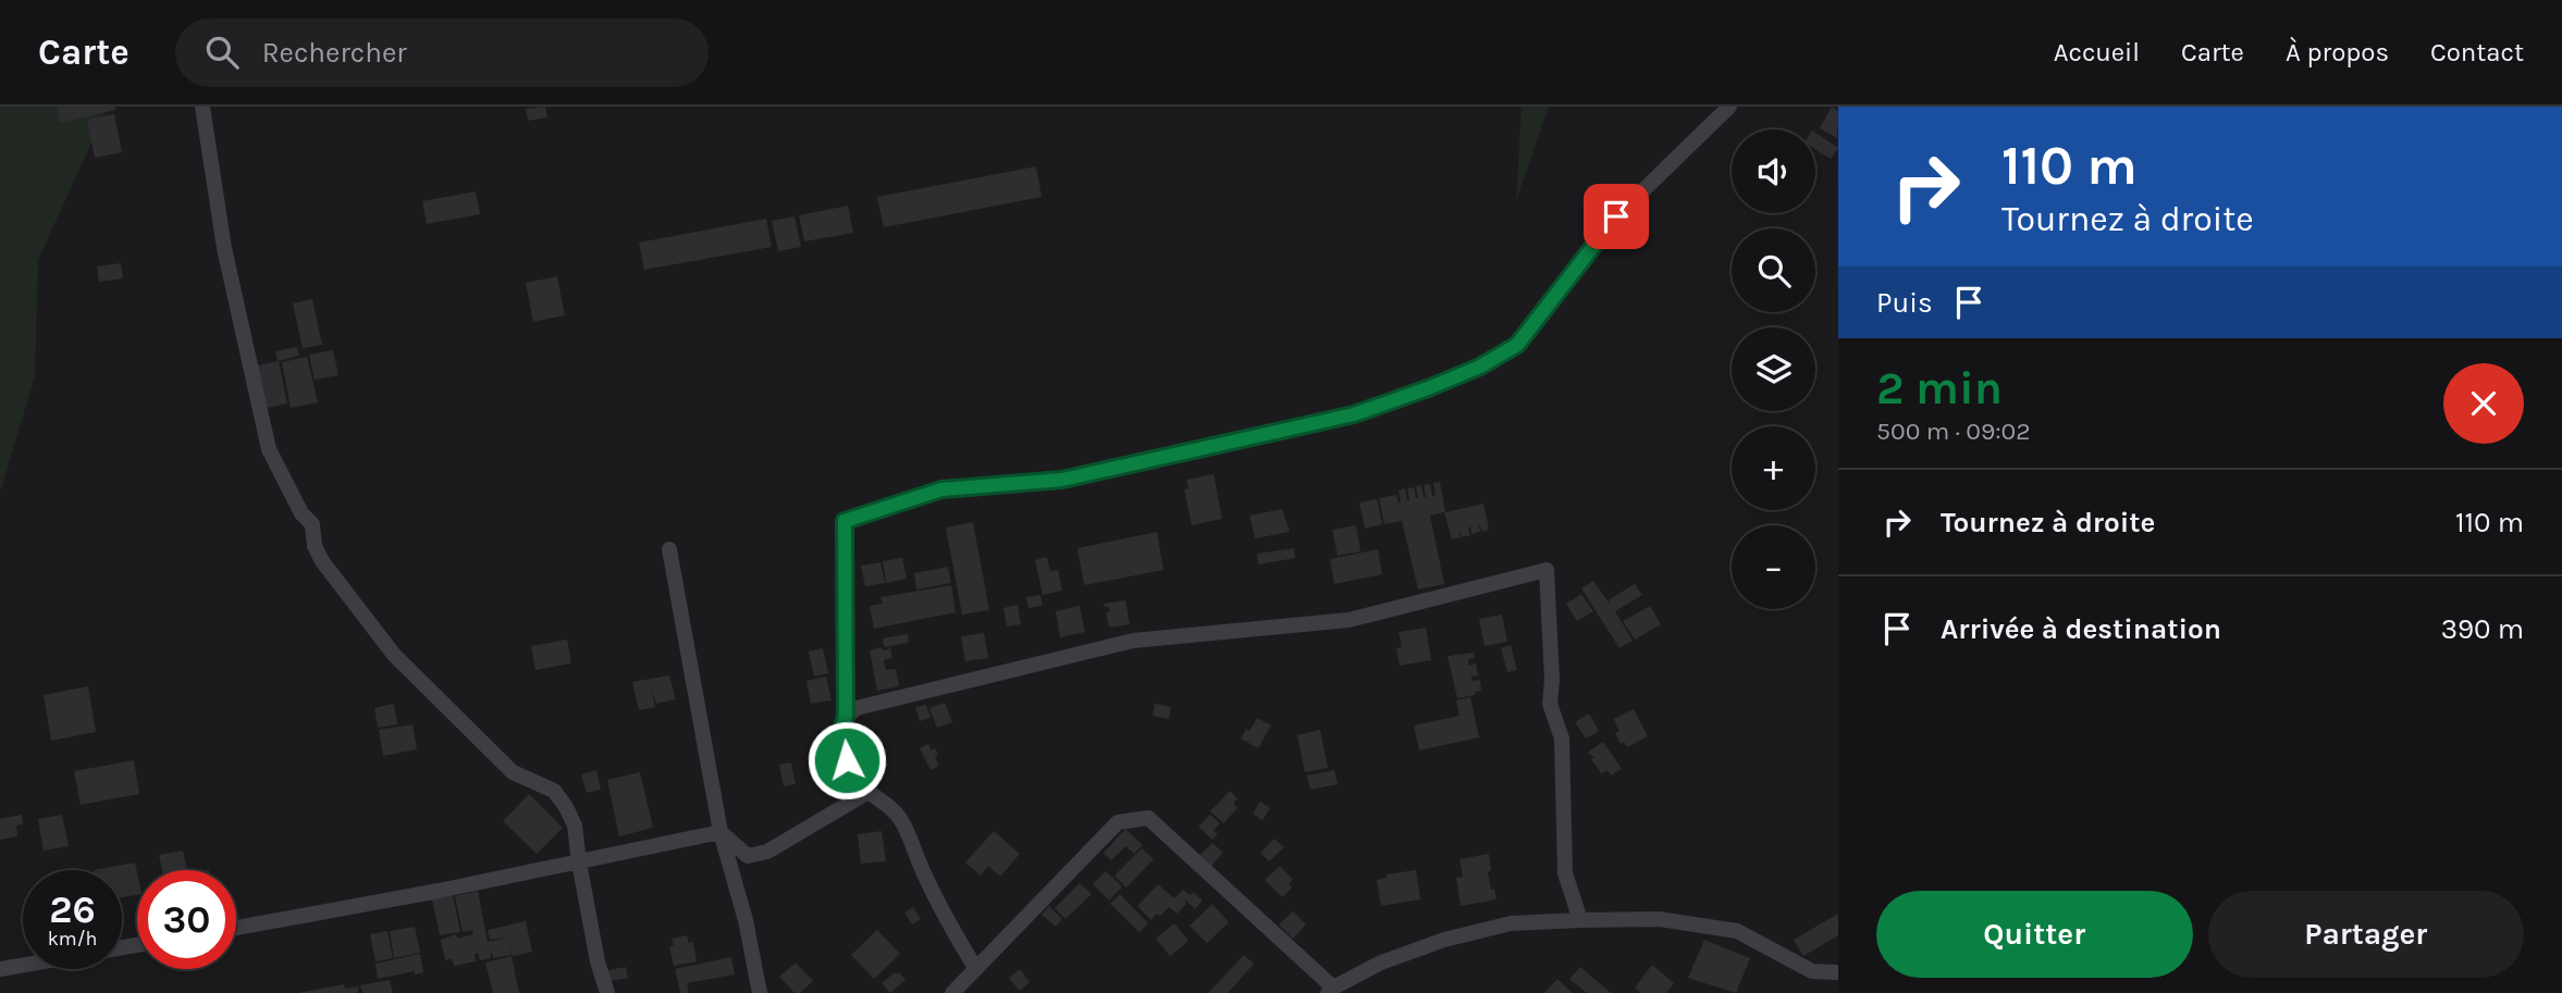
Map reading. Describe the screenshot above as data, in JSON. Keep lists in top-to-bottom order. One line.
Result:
{"page":{"header":"Carte","search":"Rechercher","nav":["Accueil","Carte","À propos","Contact"],"turn":["110 m","Tournez à droite"],"map_buttons":["+","−"],"then":"Puis","heading":["2 min","500 m · 09:02"],"list":[{"name":"Tournez à droite","value":"110 m"},{"name":"Arrivée à destination","value":"390 m"}],"speed":"26 km/h","limit":"30","buttons":["Quitter","Partager"]}}
